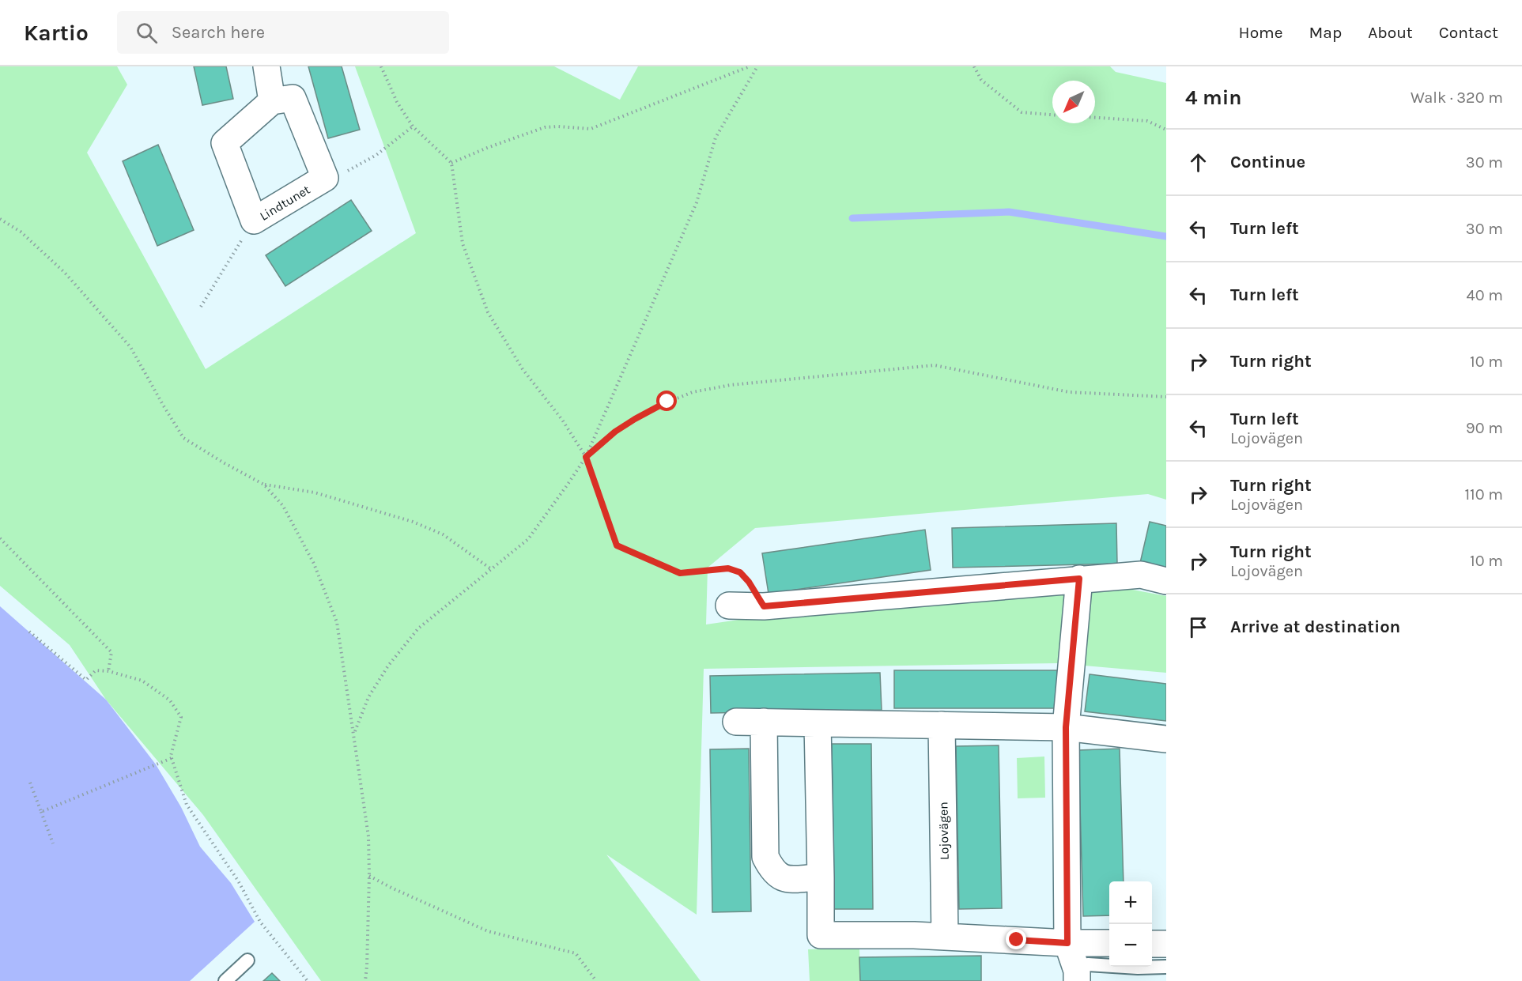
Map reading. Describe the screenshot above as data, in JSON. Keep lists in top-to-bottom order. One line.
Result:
{"streets":{"street":["Lindtunet","Lojovägen"]},"north":"bottom left","page":{"header":"Kartio","search":"Search here","nav":["Home","Map","About","Contact"],"heading":["4 min","Walk · 320 m"],"list":[["Continue","30 m"],["Turn left","30 m"],["Turn left","40 m"],["Turn right","10 m"],["Turn left","Lojovägen","90 m"],["Turn right","Lojovägen","110 m"],["Turn right","Lojovägen","10 m"],"Arrive at destination"],"map_buttons":["+","−"]}}
